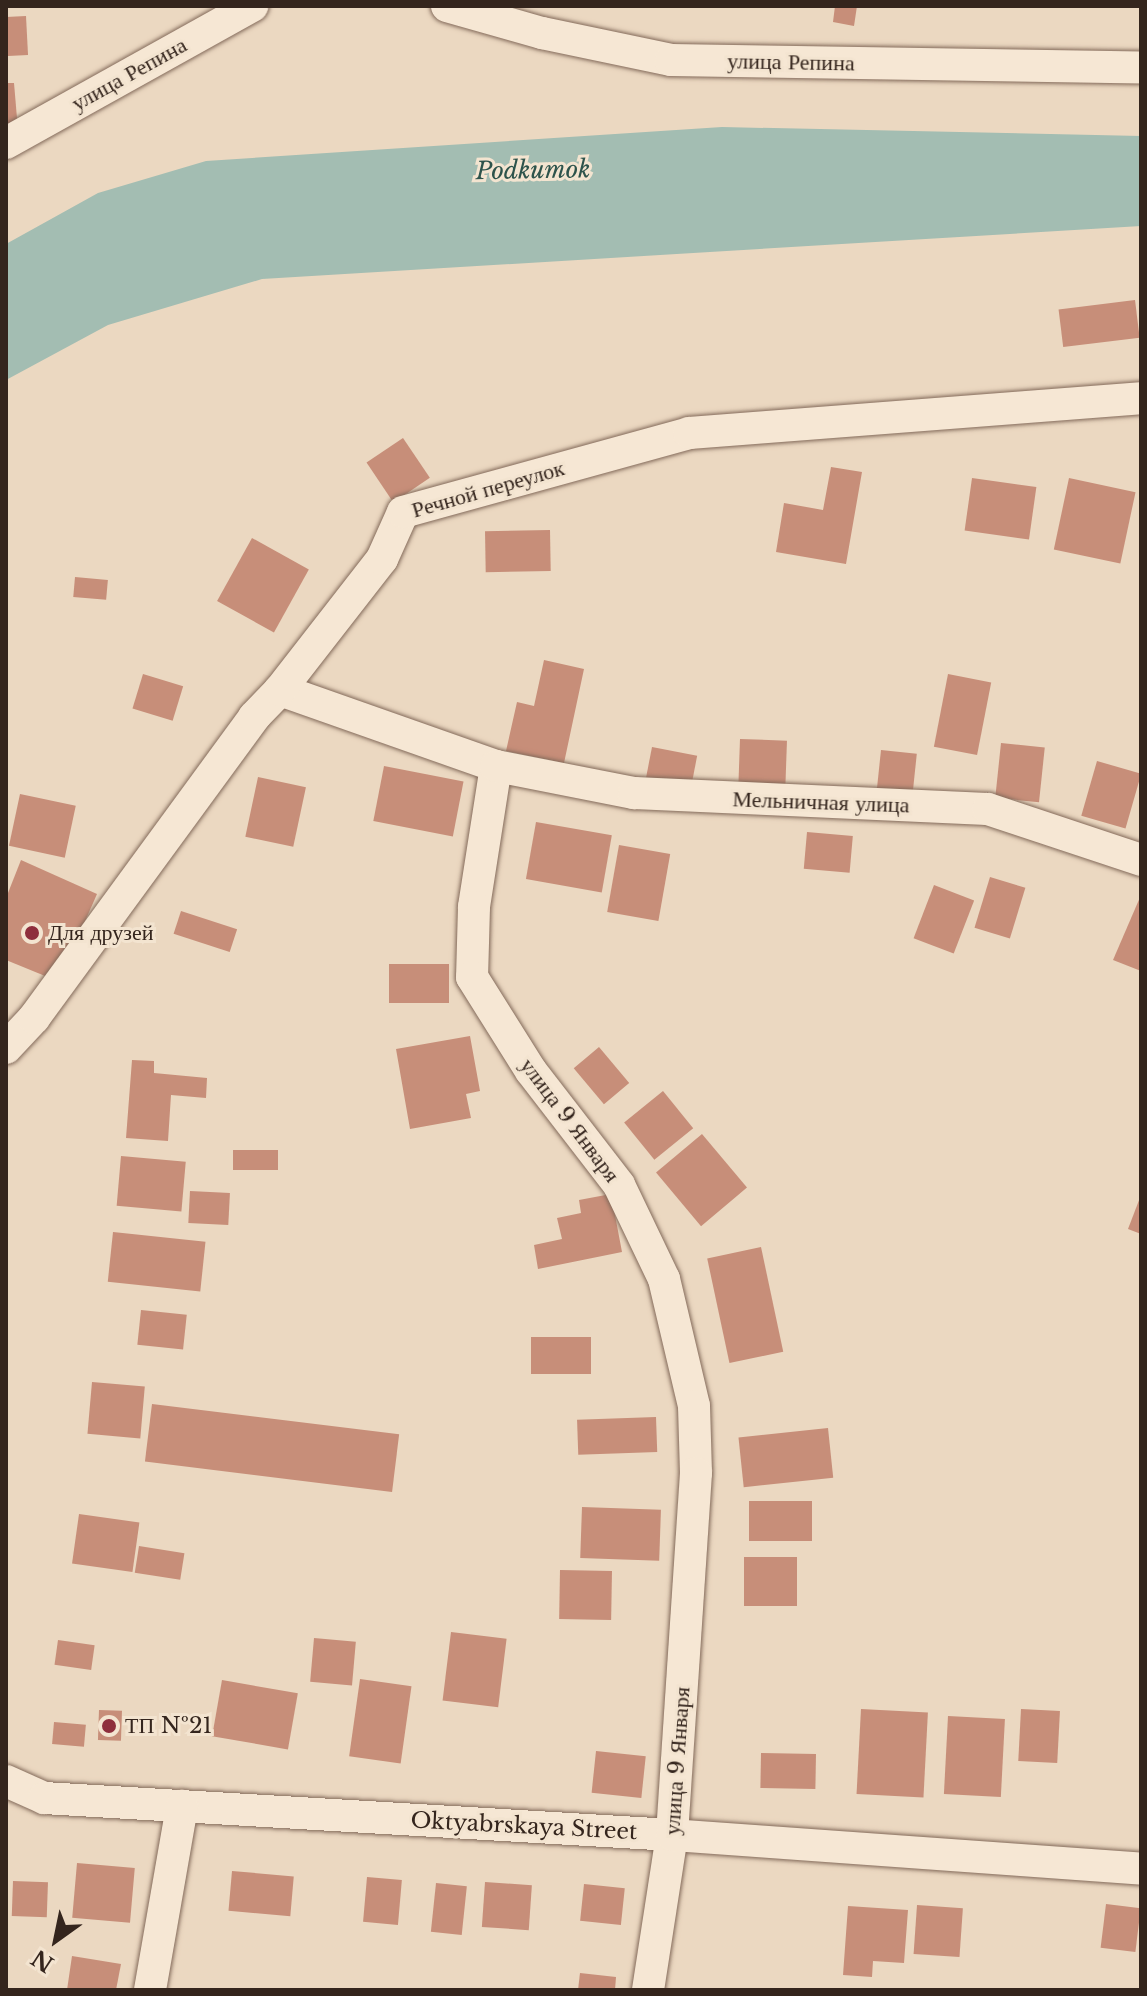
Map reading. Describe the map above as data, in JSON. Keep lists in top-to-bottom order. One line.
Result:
{"streets":{"street":["улица Репина","Речной переулок","Мельничная улица","улица 9 Января","Oktyabrskaya Street"]},"crossings":[["Мельничная улица","улица 9 Января"],["улица 9 Января","Oktyabrskaya Street"]],"water":["Podkumok"],"places":["Для друзей","ТП №21"],"north":"bottom left"}
